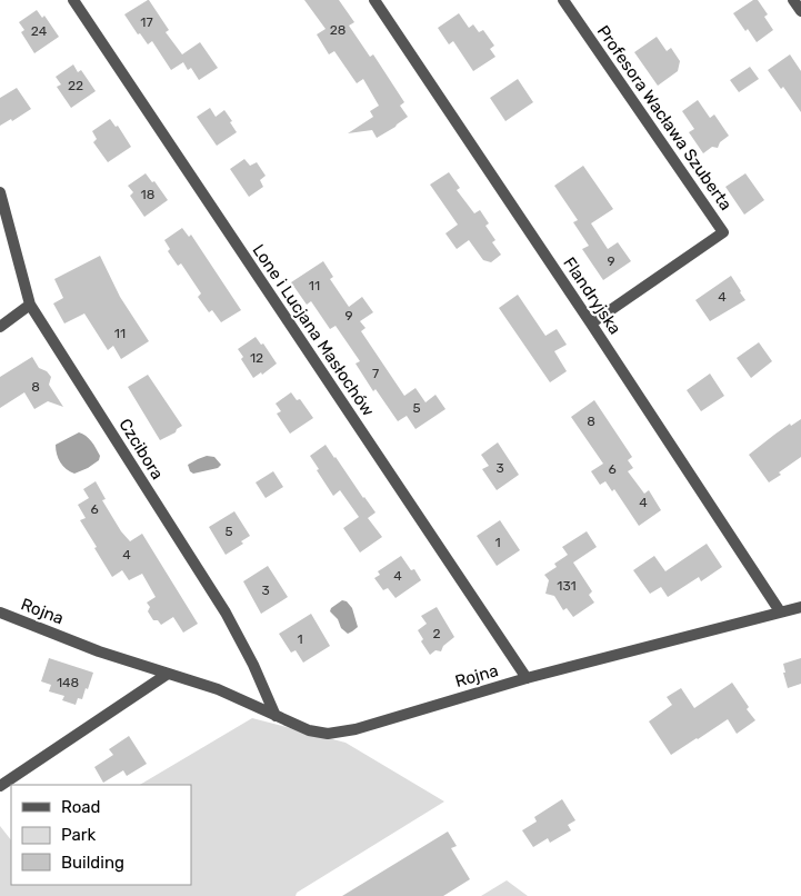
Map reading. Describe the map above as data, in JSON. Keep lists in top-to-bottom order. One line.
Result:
{"streets":{"street":["Profesora Wacława Szuberta","Flandryjska","Lone i Lucjana Masłochów","Czcibora","Rojna"]},"crossings":[["Profesora Wacława Szuberta","Flandryjska"],["Flandryjska","Rojna"],["Lone i Lucjana Masłochów","Rojna"],["Czcibora","Rojna"]],"house_numbers":["17","28","24","22","18","9","11","4","9","11","12","7","8","5","8","3","6","4","6","5","1","4","4","131","3","2","1","148"],"legend":["Road","Park","Building"]}
